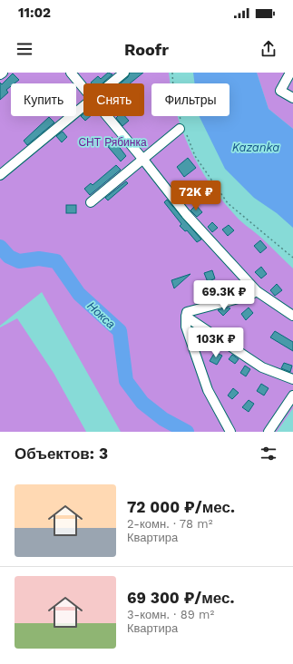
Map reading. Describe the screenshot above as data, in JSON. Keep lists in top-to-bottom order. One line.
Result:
{"water":["Kazanka","Нокса"],"parks":["СНТ Рябинка"],"page":{"status":"11:02","header":"Roofr","chip":["Купить","Снять","Фильтры"],"price":["72K ₽","69.3K ₽","103K ₽"],"heading":"Объектов: 3","list":[{"name":"72 000 ₽/мес.","note":"2-комн. · 78 m² · Квартира"},{"name":"69 300 ₽/мес.","note":"3-комн. · 89 m² · Квартира"}]}}
